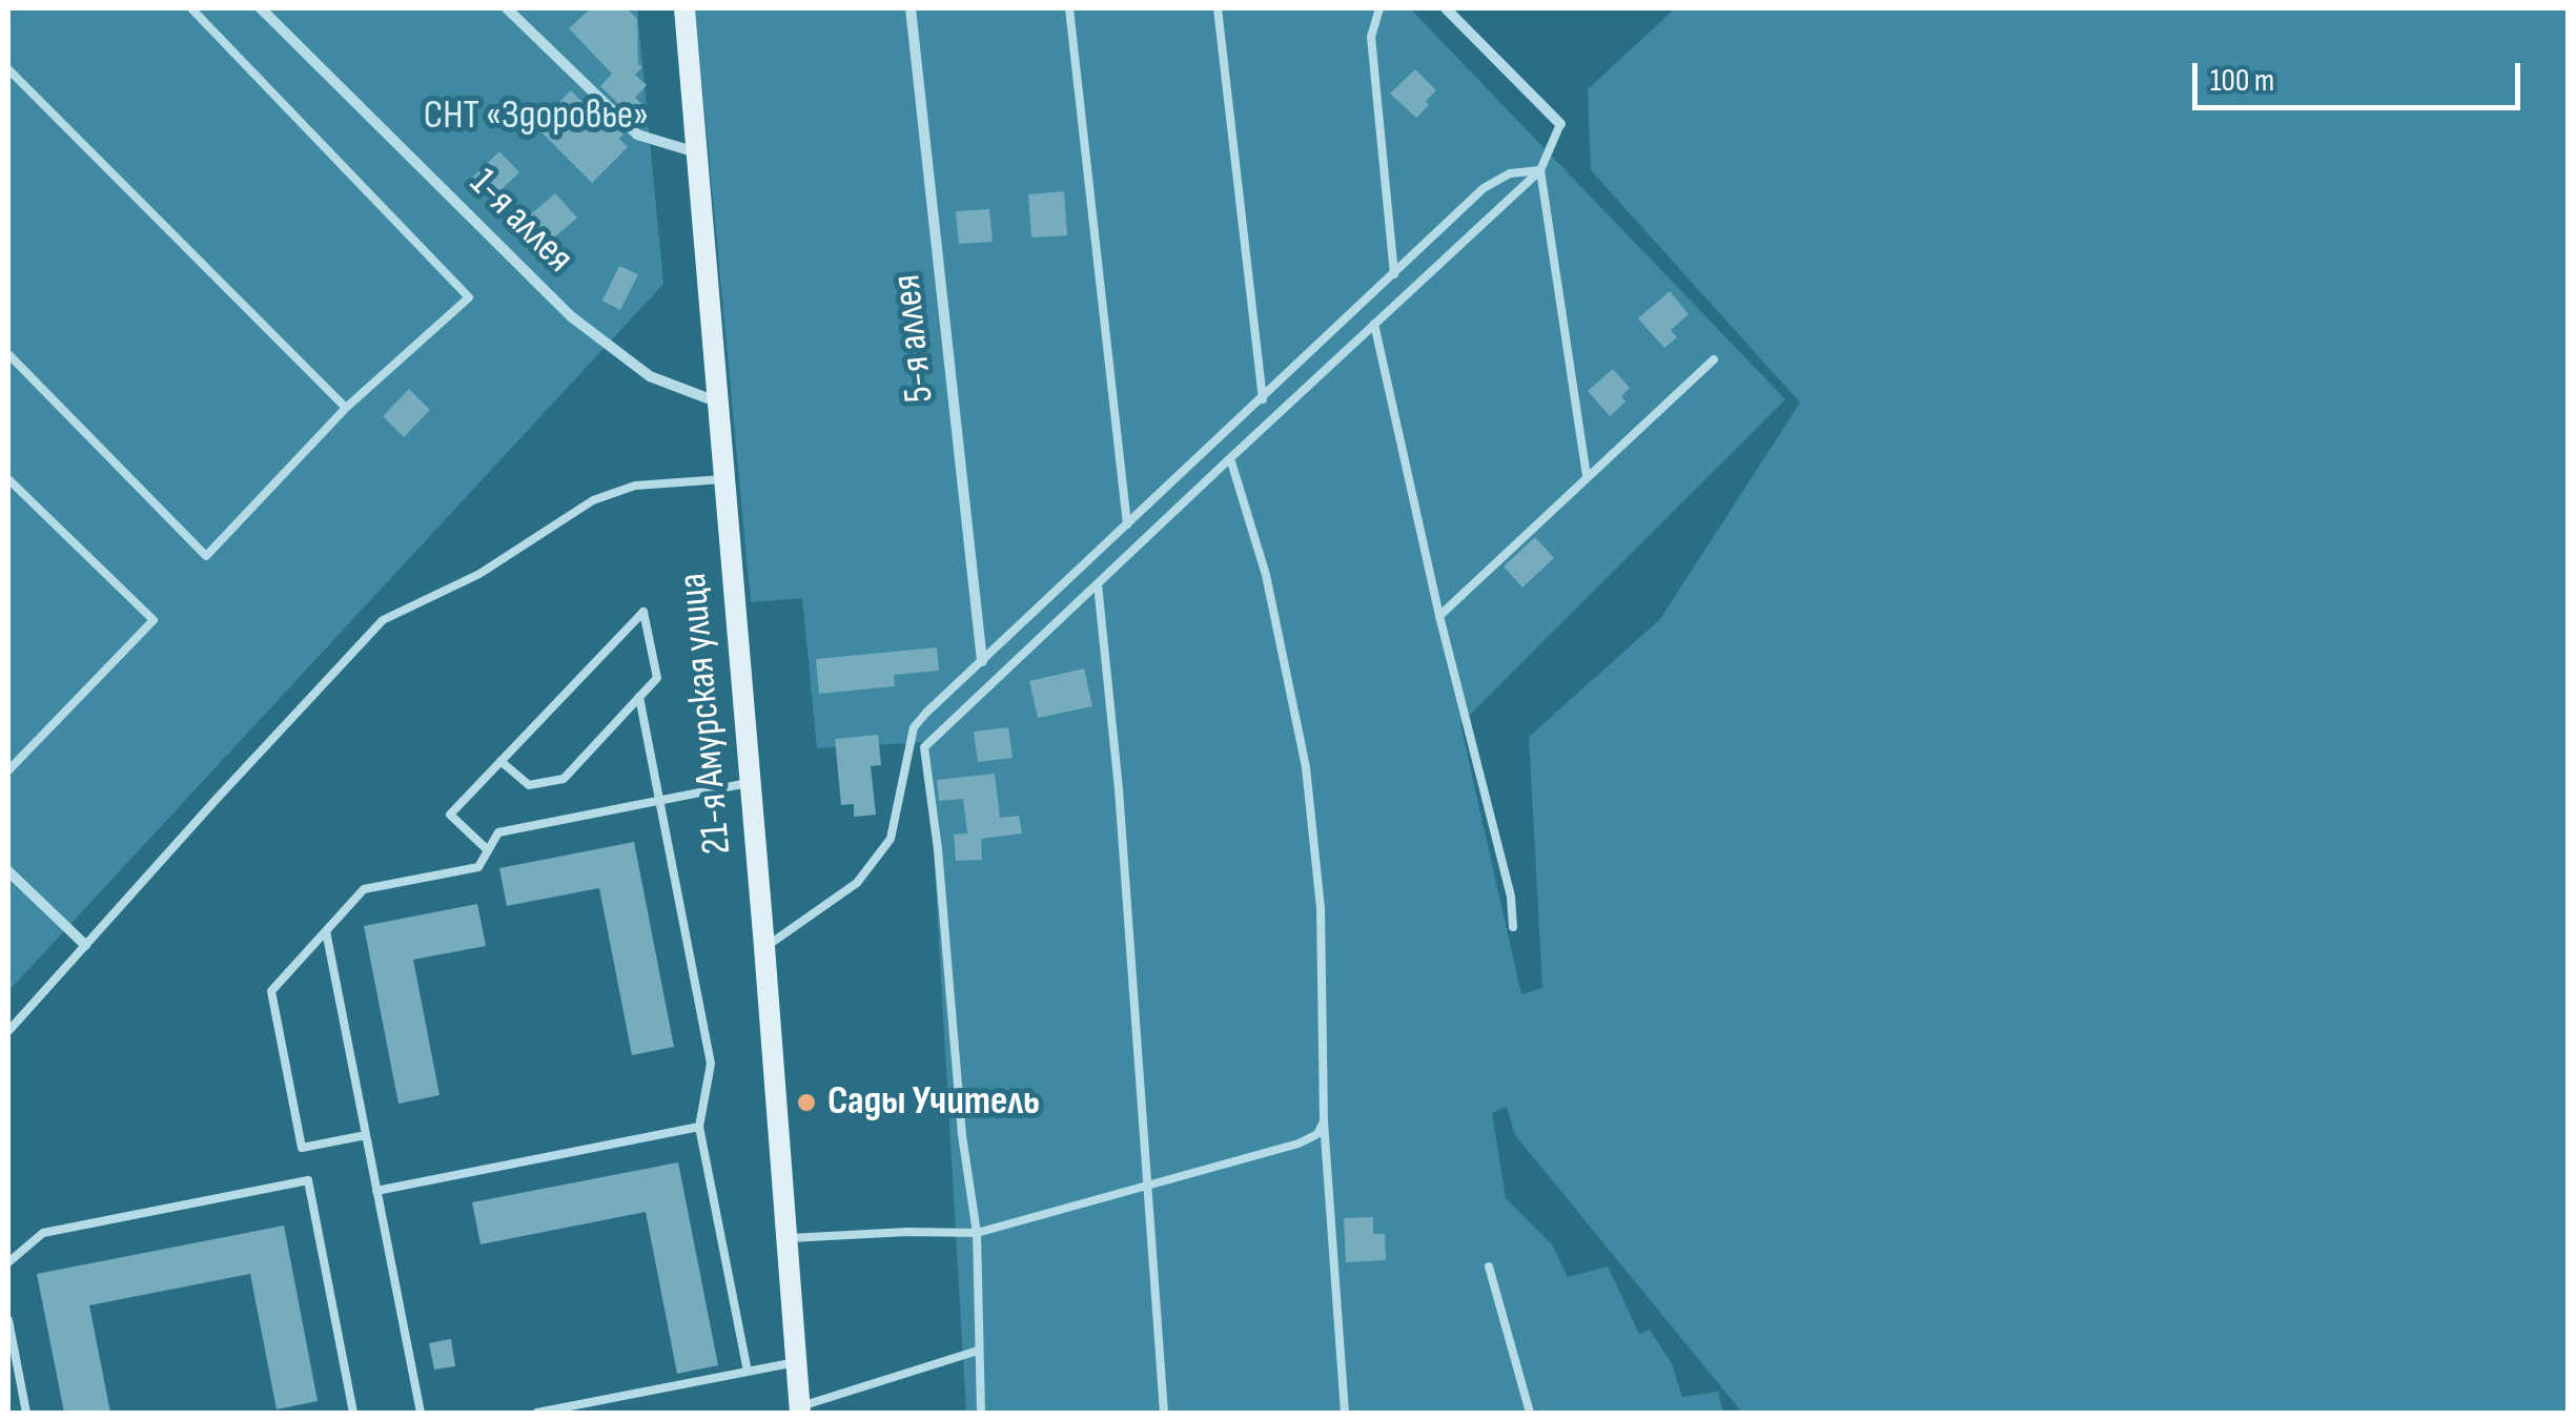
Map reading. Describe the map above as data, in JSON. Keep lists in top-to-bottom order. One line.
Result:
{"streets":{"main road":["21-я Амурская улица"],"street":["1-я аллея","5-я аллея"]},"crossings":[["1-я аллея","21-я Амурская улица"]],"parks":["СНТ «Здоровье»"],"places":["Сады Учитель"],"scale_bar":"100 m"}
